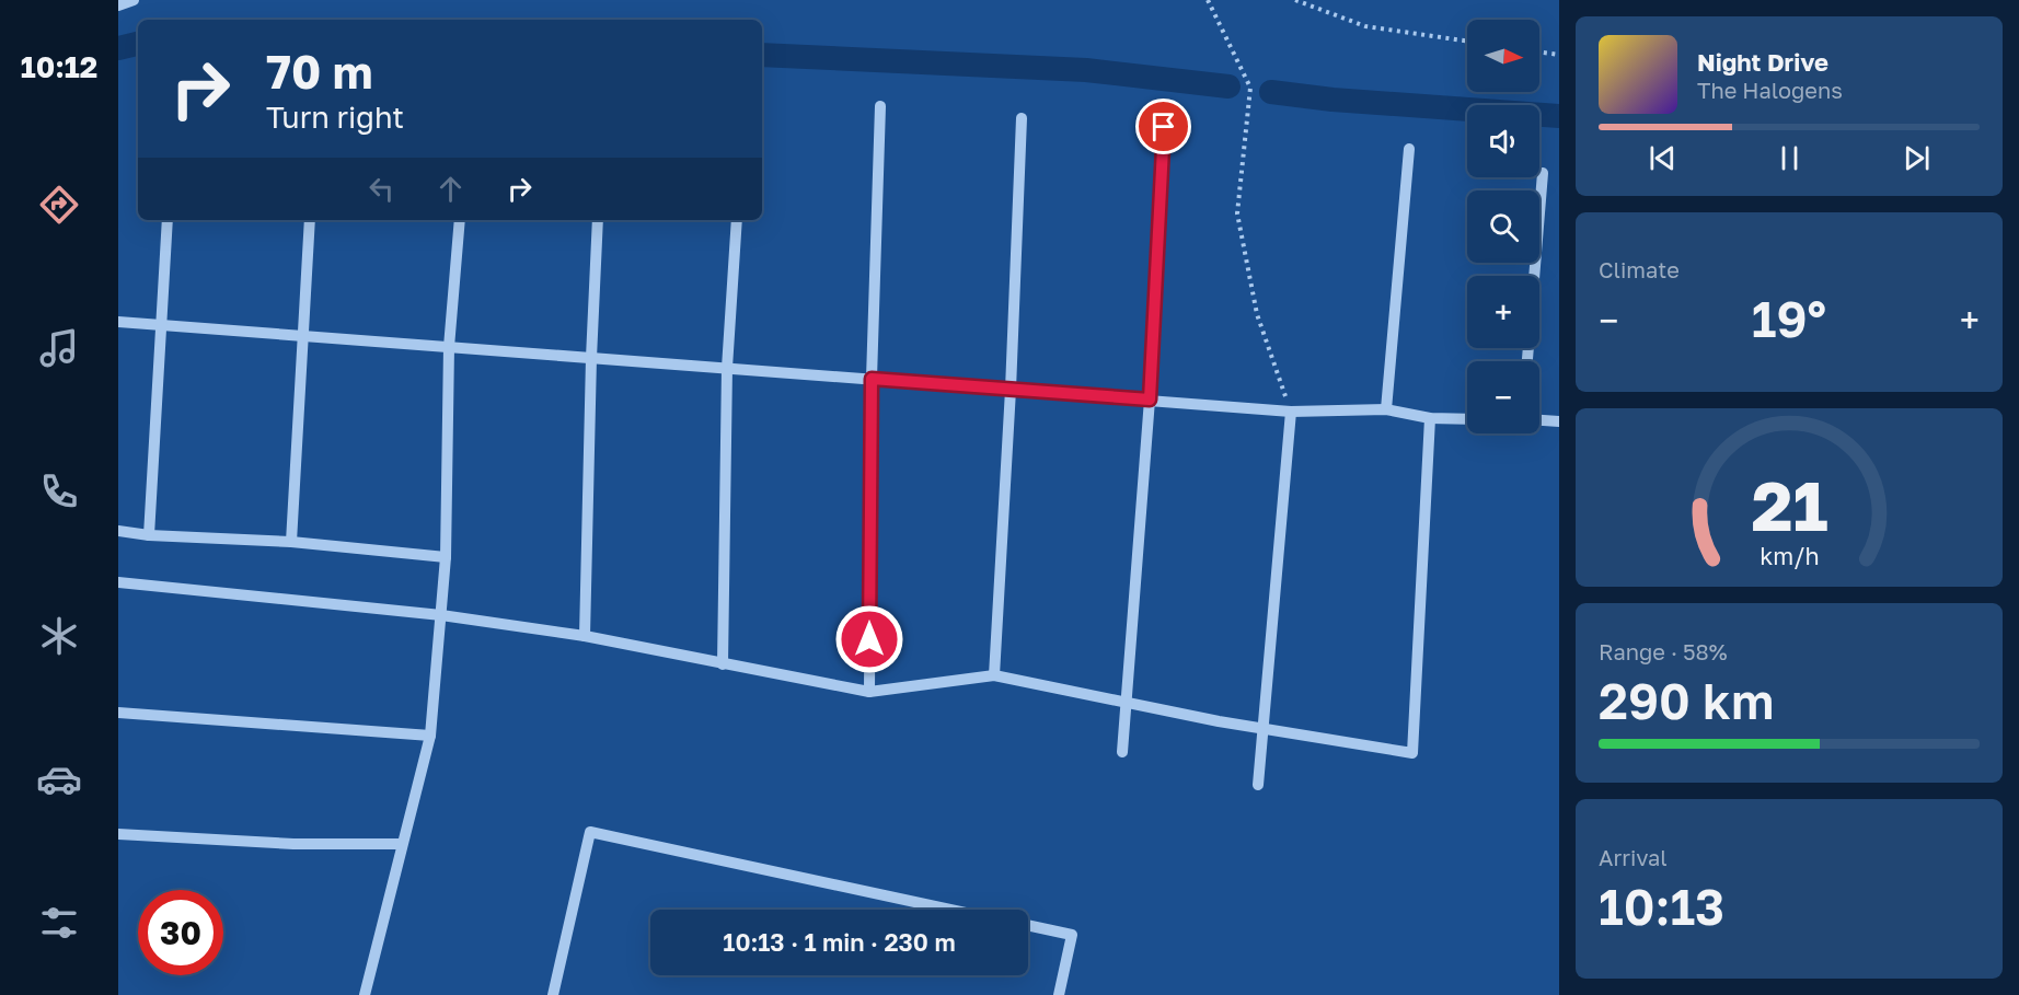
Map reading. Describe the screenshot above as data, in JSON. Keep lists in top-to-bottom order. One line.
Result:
{"north":"right","page":{"tabs":"10:12","map_buttons":["+","−"],"turn":["70 m","Turn right"],"song":["Night Drive","The Halogens"],"tile":["Climate",["Range · 58%","290 km"],["Arrival","10:13"]],"heat":["−","19°","+"],"limit":"30","trip":"10:13 · 1 min · 230 m","gauge":["21","km/h"]}}
